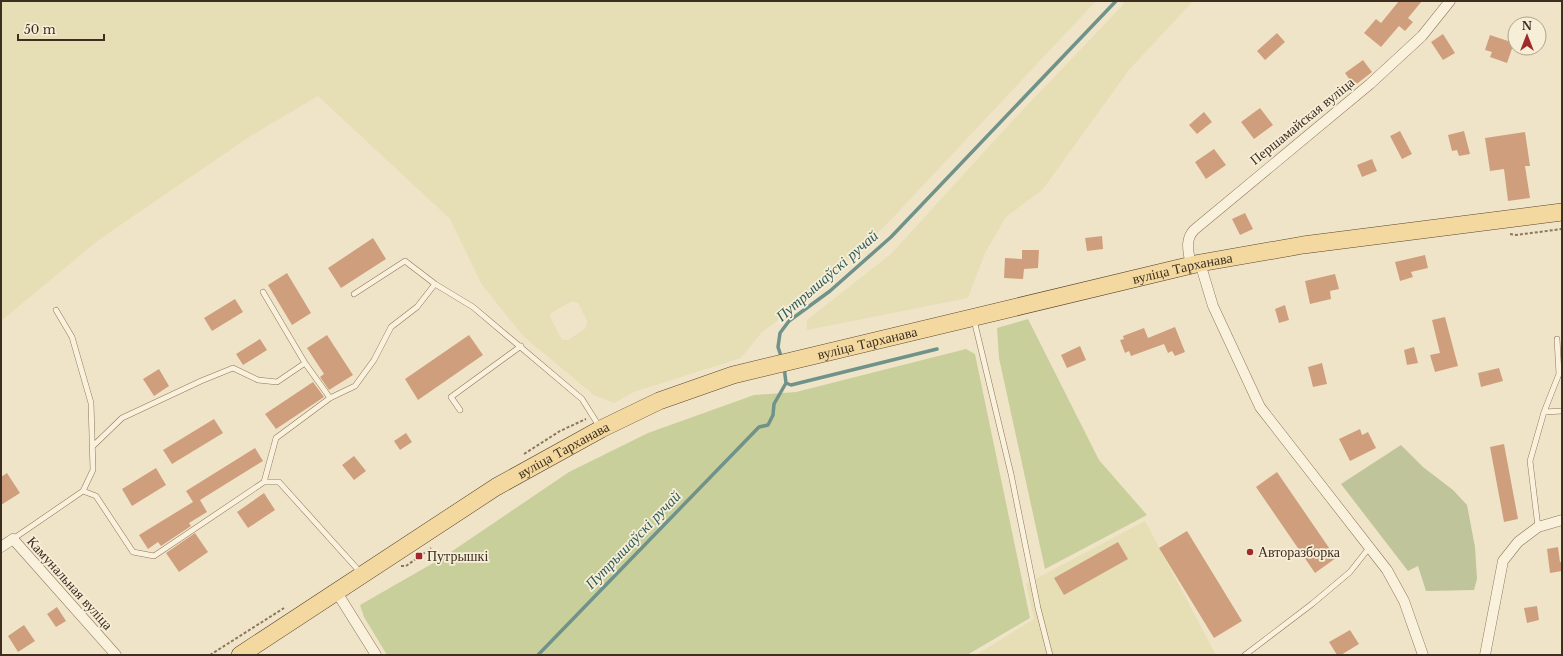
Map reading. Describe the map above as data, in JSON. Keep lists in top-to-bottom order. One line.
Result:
{"streets":{"main road":["вуліца Тарханава"],"street":["Першамайская вуліца","Камунальная вуліца"]},"crossings":[["Першамайская вуліца","вуліца Тарханава"]],"water":["Путрышаўскі ручай"],"places":{"other":["Авторазборка"],"transit":["Путрышкі"]},"scale_bar":"50 m","north":"top"}
